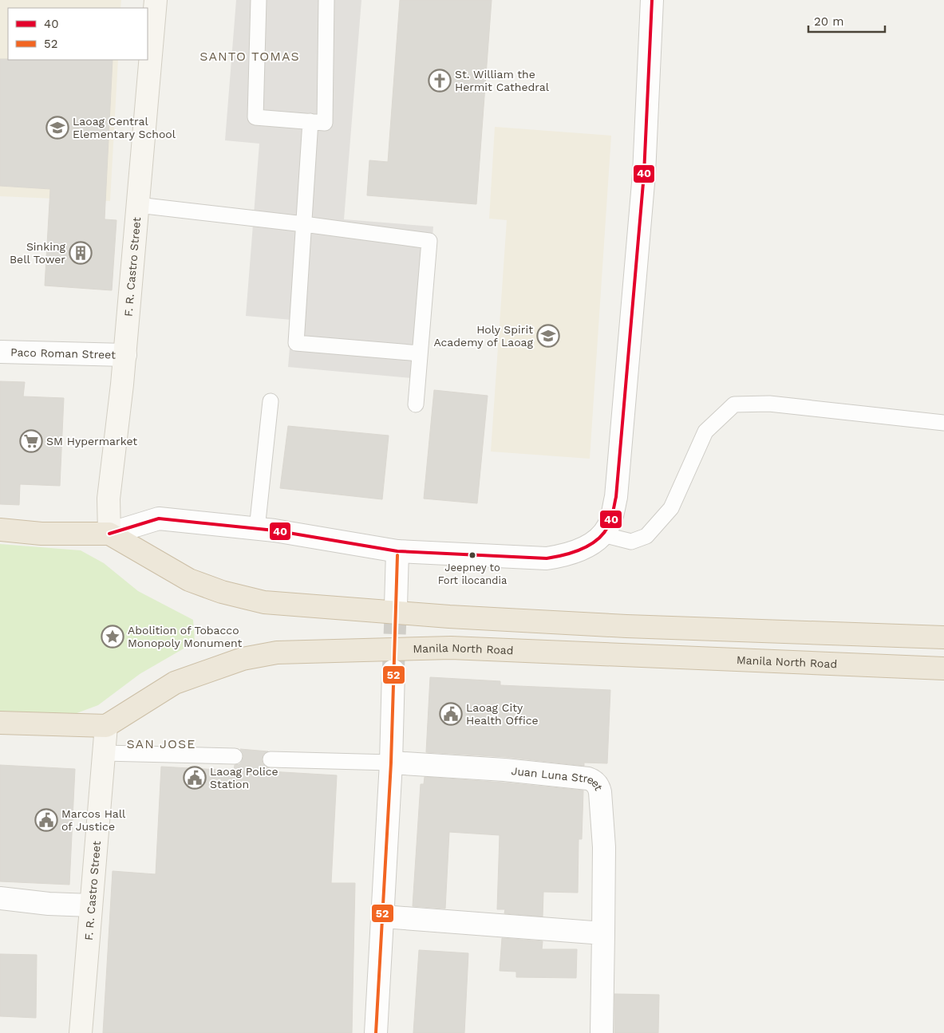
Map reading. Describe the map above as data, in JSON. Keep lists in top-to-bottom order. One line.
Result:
{"streets":{"highway":["Manila North Road"],"main road":["F. R. Castro Street"],"street":["Paco Roman Street","Juan Luna Street"]},"crossings":[["F. R. Castro Street","Paco Roman Street"],["F. R. Castro Street","Manila North Road"]],"districts":["SANTO TOMAS","SAN JOSE"],"places":{"church":["St. William the Hermit Cathedral"],"school or university":["Laoag Central Elementary School","Holy Spirit Academy of Laoag"],"building":["Sinking Bell Tower"],"supermarket":["SM Hypermarket"],"other":["Jeepney to Fort ilocandia"],"place":["Abolition of Tobacco Monopoly Monument"],"public building":["Laoag City Health Office","Laoag Police Station","Marcos Hall of Justice"]},"lines":["transit line 40","transit line 52"],"legend":["40","52"],"scale_bar":"20 m"}
